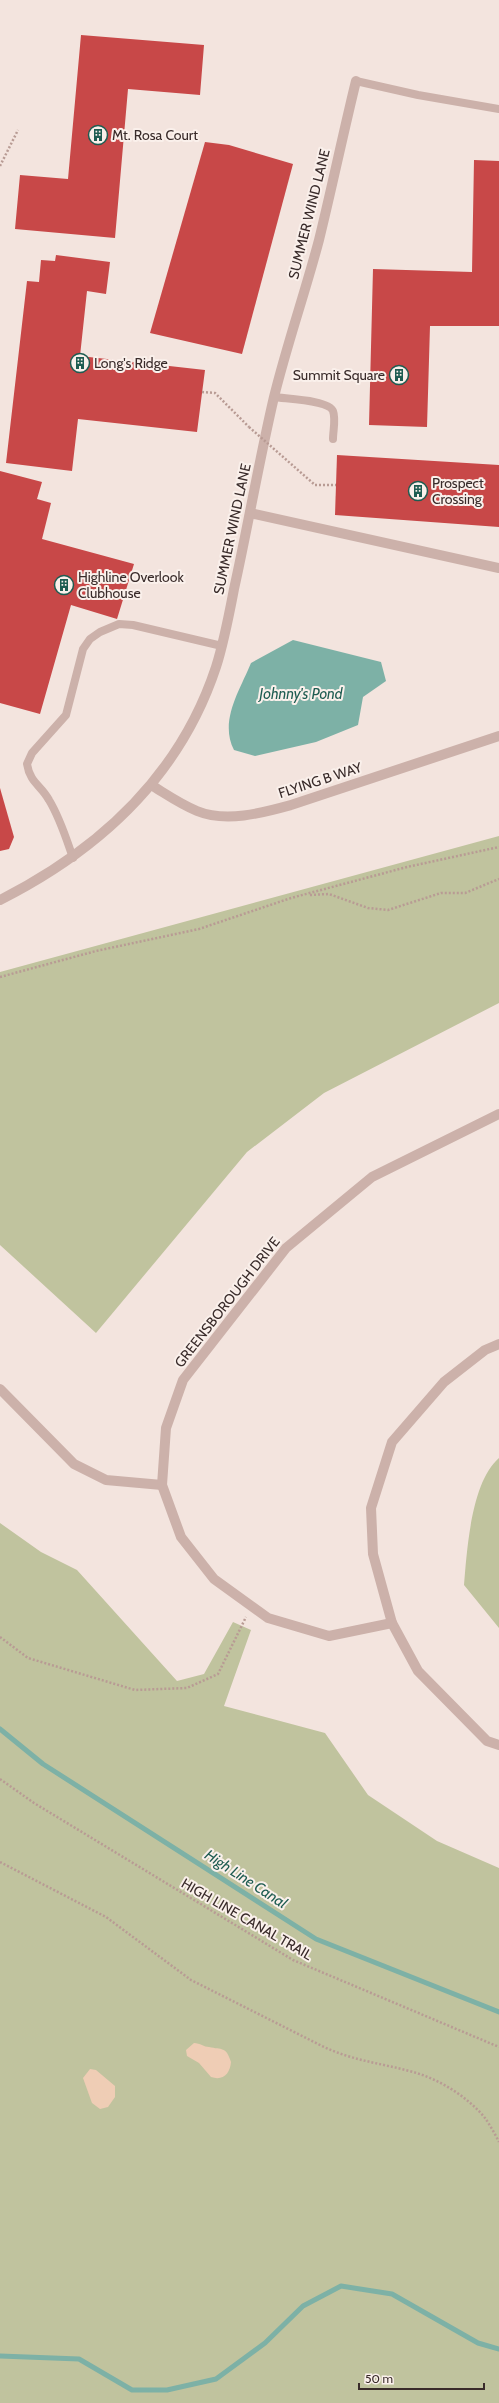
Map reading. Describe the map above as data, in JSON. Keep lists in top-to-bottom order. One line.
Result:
{"streets":{"street":["SUMMER WIND LANE","FLYING B WAY","GREENSBOROUGH DRIVE"],"path":["HIGH LINE CANAL TRAIL"]},"crossings":[["SUMMER WIND LANE","FLYING B WAY"]],"water":["Johnny's Pond","High Line Canal"],"places":{"building":["Mt. Rosa Court","Long's Ridge","Summit Square","Prospect Crossing","Highline Overlook Clubhouse"]},"scale_bar":"50 m"}
